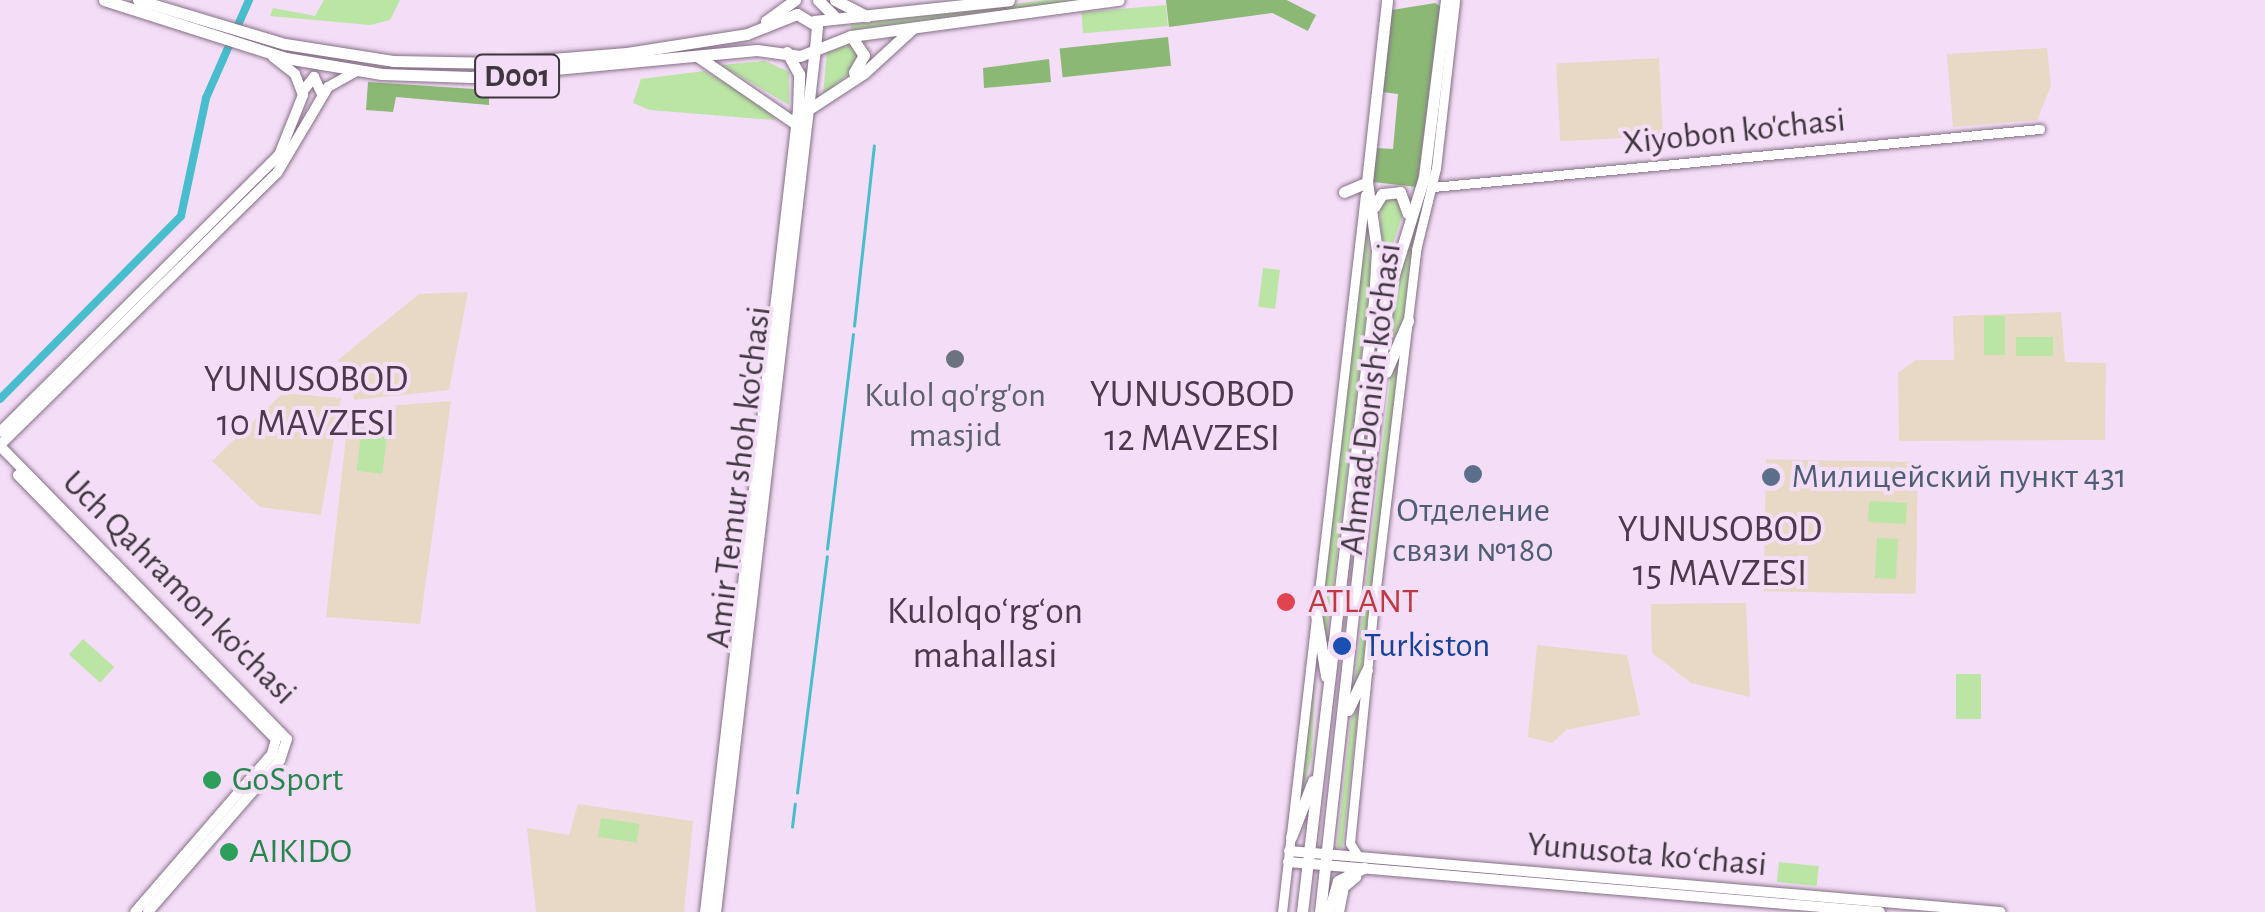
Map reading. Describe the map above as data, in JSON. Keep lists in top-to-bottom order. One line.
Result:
{"streets":{"main road":["D001","Ahmad Donish ko'chasi","Amir Temur shoh ko'chasi","Uch Qahramon ko'chasi","Yunusota koʻchasi"],"street":["Xiyobon ko'chasi"]},"crossings":[["D001","Amir Temur shoh ko'chasi"],["Xiyobon ko'chasi","Ahmad Donish ko'chasi"],["Ahmad Donish ko'chasi","Yunusota koʻchasi"]],"districts":["YUNUSOBOD 10 MAVZESI","YUNUSOBOD 12 MAVZESI","YUNUSOBOD 15 MAVZESI","Kulolqoʻrgʻon mahallasi"],"places":["Kulol qo'rg'on masjid","Отделение связи №180","Милицейский пункт 431","ATLANT","Turkiston","GoSport","AIKIDO"]}
